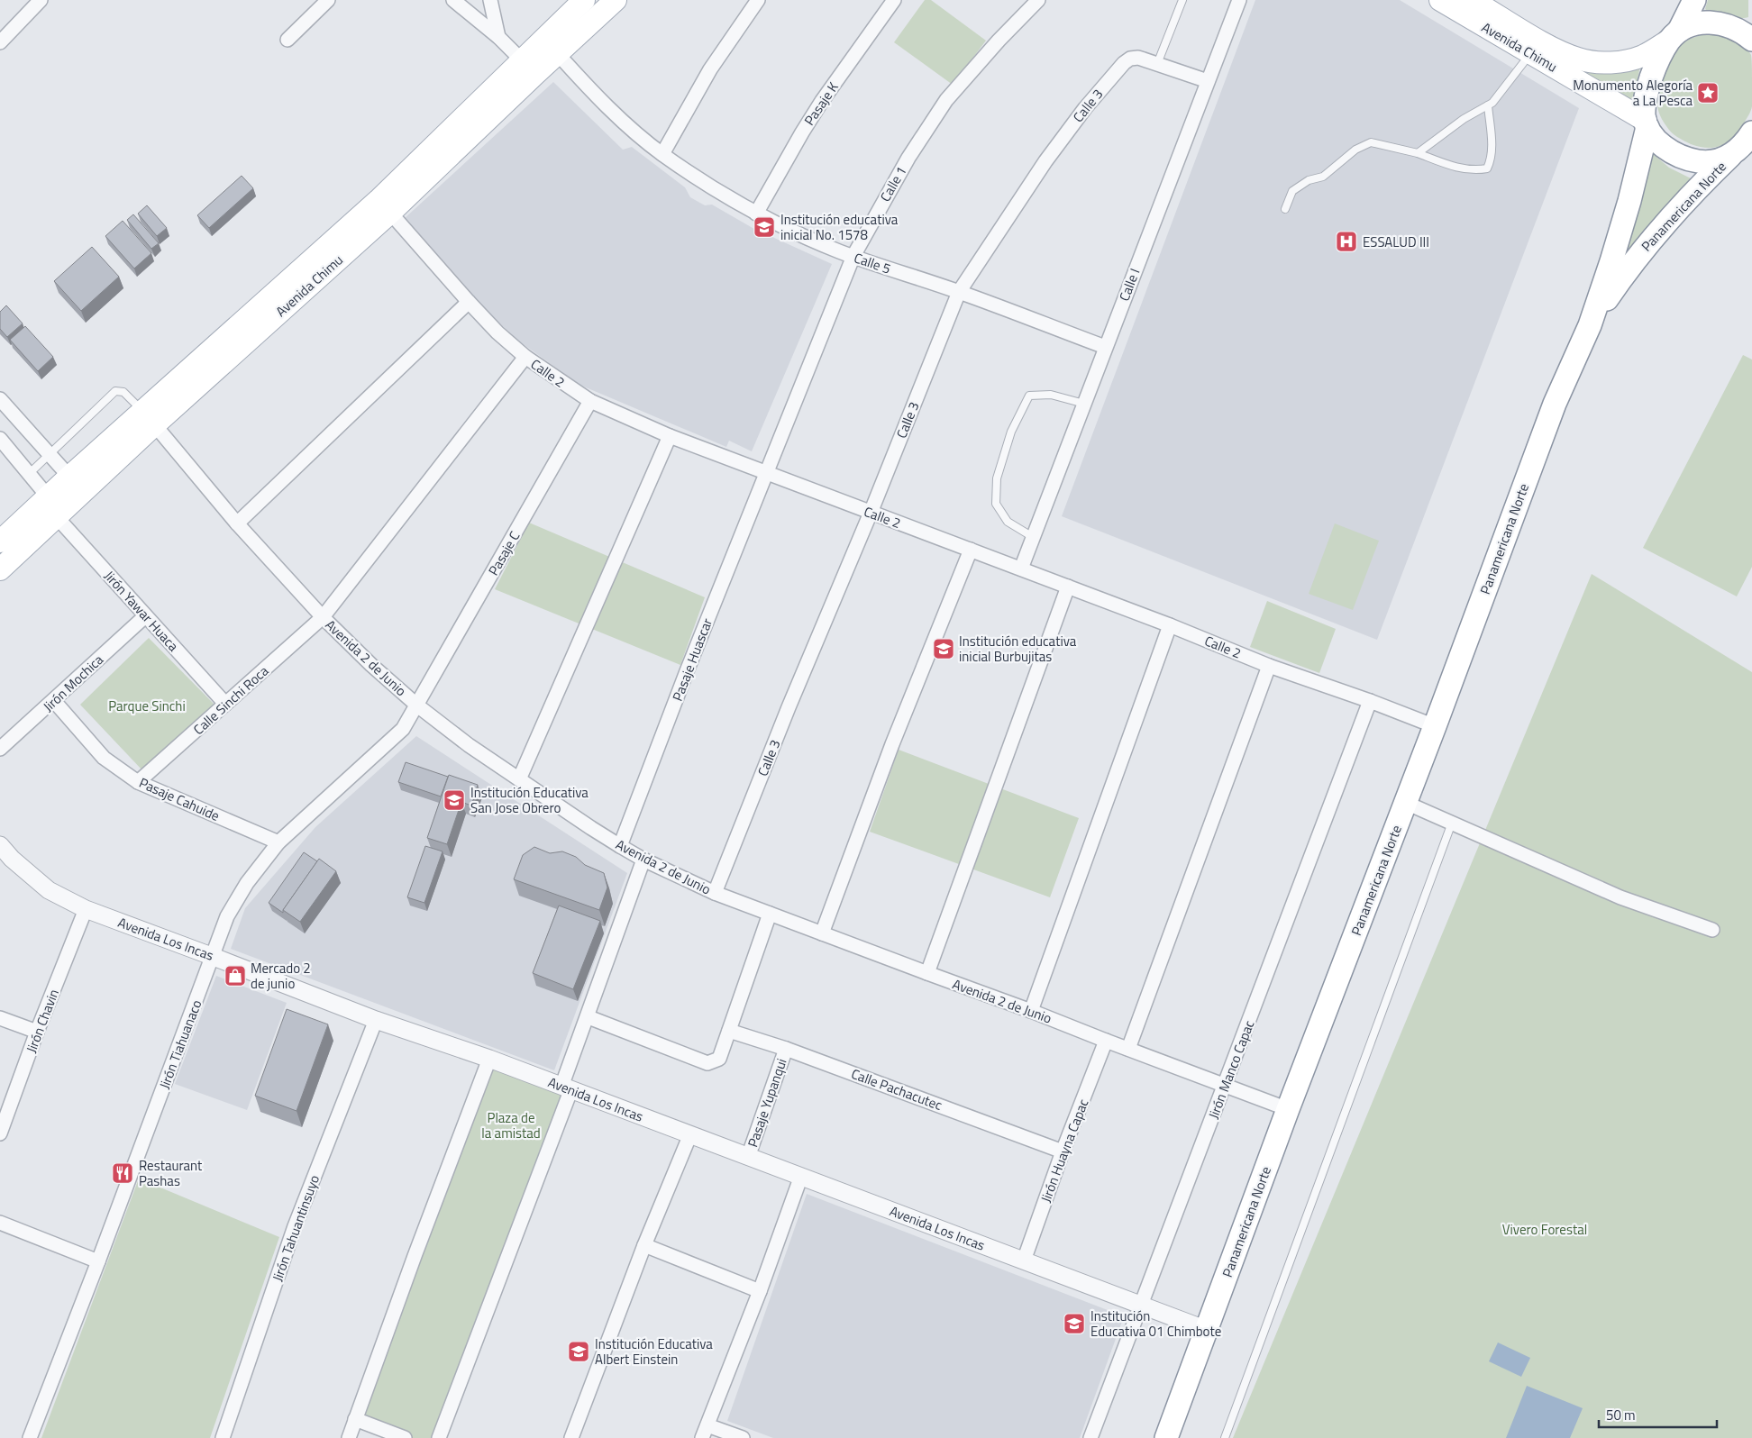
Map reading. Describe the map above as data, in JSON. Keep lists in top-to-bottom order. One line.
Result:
{"streets":{"highway":["Panamericana Norte"],"main road":["Avenida Chimu"],"street":["Pasaje K","Calle 3","Calle 1","Calle 5","Calle I","Calle 2","Pasaje C","Jirón Yawar Huaca","Avenida 2 de Junio","Pasaje Huascar","Jirón Mochica","Calle Sinchi Roca","Pasaje Cahuide","Avenida Los Incas","Jirón Chavin","Jirón Tiahuanaco","Jirón Manco Capac","Calle Pachacutec","Pasaje Yupanqui","Jirón Huayna Capac","Jirón Tahuantinsuyo"]},"crossings":[["Avenida Chimu","Panamericana Norte"],["Avenida Chimu","Calle 5"],["Avenida Chimu","Calle 2"],["Avenida Chimu","Jirón Yawar Huaca"],["Avenida Chimu","Avenida 2 de Junio"],["Pasaje K","Calle 5"],["Calle 3","Calle 5"],["Calle 3","Calle I"],["Calle 3","Calle 2"],["Calle 3","Avenida 2 de Junio"],["Calle 1","Calle 5"],["Calle 1","Calle 2"],["Calle 1","Pasaje Huascar"],["Panamericana Norte","Calle 2"],["Panamericana Norte","Avenida 2 de Junio"],["Panamericana Norte","Avenida Los Incas"],["Calle 5","Calle I"],["Calle I","Calle 2"],["Calle 2","Pasaje C"],["Calle 2","Pasaje Huascar"],["Calle 2","Calle Sinchi Roca"],["Calle 2","Jirón Manco Capac"],["Pasaje C","Avenida 2 de Junio"],["Pasaje C","Jirón Tiahuanaco"],["Jirón Yawar Huaca","Jirón Mochica"],["Jirón Yawar Huaca","Calle Sinchi Roca"],["Avenida 2 de Junio","Pasaje Huascar"],["Avenida 2 de Junio","Calle Sinchi Roca"],["Avenida 2 de Junio","Jirón Tiahuanaco"],["Avenida 2 de Junio","Jirón Manco Capac"],["Avenida 2 de Junio","Jirón Huayna Capac"],["Jirón Mochica","Pasaje Cahuide"],["Calle Sinchi Roca","Pasaje Cahuide"],["Pasaje Cahuide","Jirón Tiahuanaco"],["Avenida Los Incas","Jirón Chavin"],["Avenida Los Incas","Jirón Tiahuanaco"],["Avenida Los Incas","Jirón Manco Capac"],["Avenida Los Incas","Pasaje Yupanqui"],["Avenida Los Incas","Jirón Huayna Capac"],["Avenida Los Incas","Jirón Tahuantinsuyo"],["Calle Pachacutec","Pasaje Yupanqui"],["Calle Pachacutec","Jirón Huayna Capac"]],"parks":["Parque Sinchi","Plaza de la amistad","Vivero Forestal"],"places":{"place":["Monumento Alegoría a La Pesca"],"school or university":["Institución educativa inicial No. 1578","Institución educativa inicial Burbujitas","Institución Educativa San Jose Obrero","Institución Educativa 01 Chimbote","Institución Educativa Albert Einstein"],"hospital":["ESSALUD III"],"shop":["Mercado 2 de junio"],"restaurant":["Restaurant Pashas"]},"scale_bar":"50 m"}
